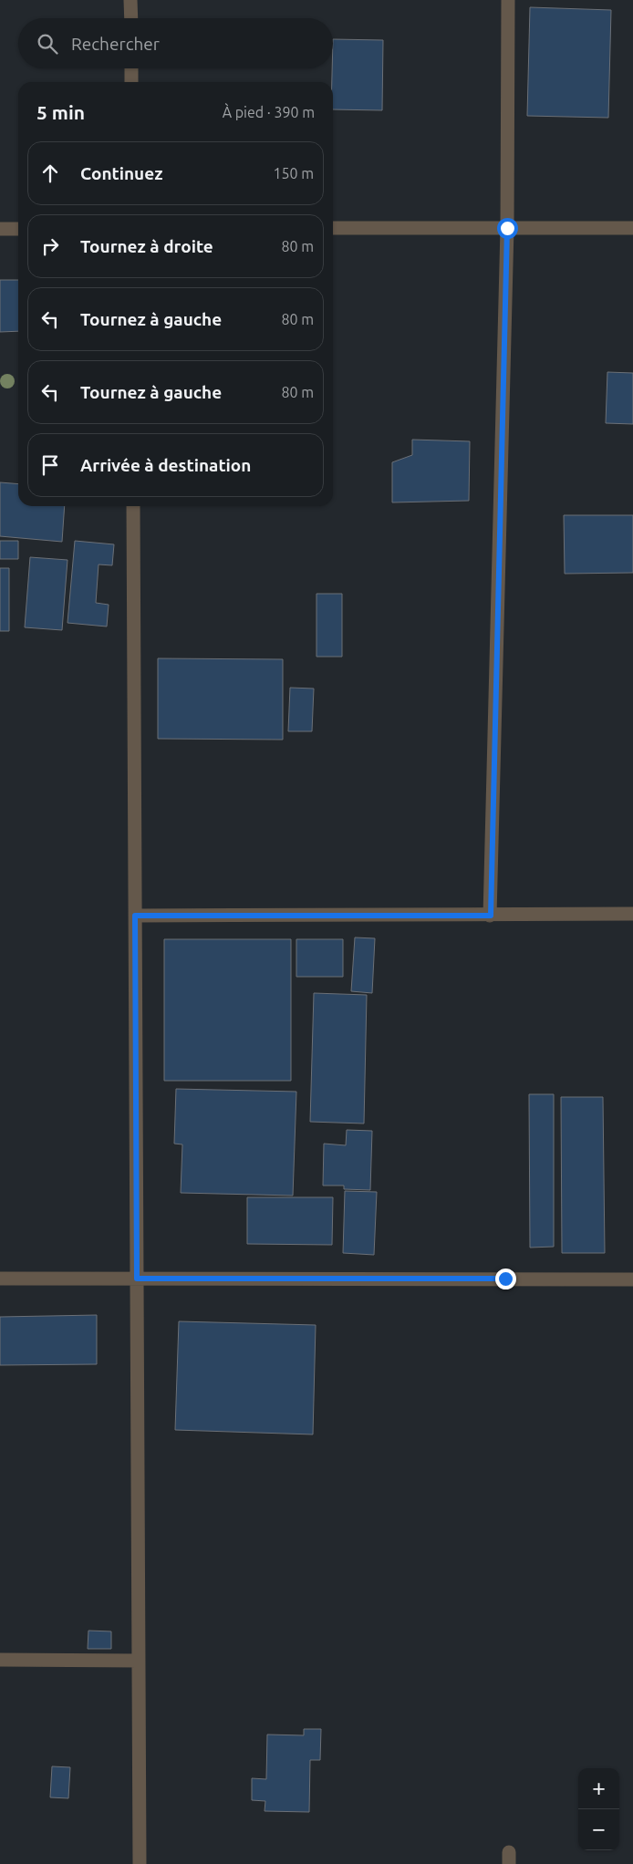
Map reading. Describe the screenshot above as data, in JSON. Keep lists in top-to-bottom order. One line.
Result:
{"page":{"search":"Rechercher","heading":["5 min","À pied · 390 m"],"list":[["Continuez","150 m"],["Tournez à droite","80 m"],["Tournez à gauche","80 m"],["Tournez à gauche","80 m"],"Arrivée à destination"],"map_buttons":["+","−"]}}
